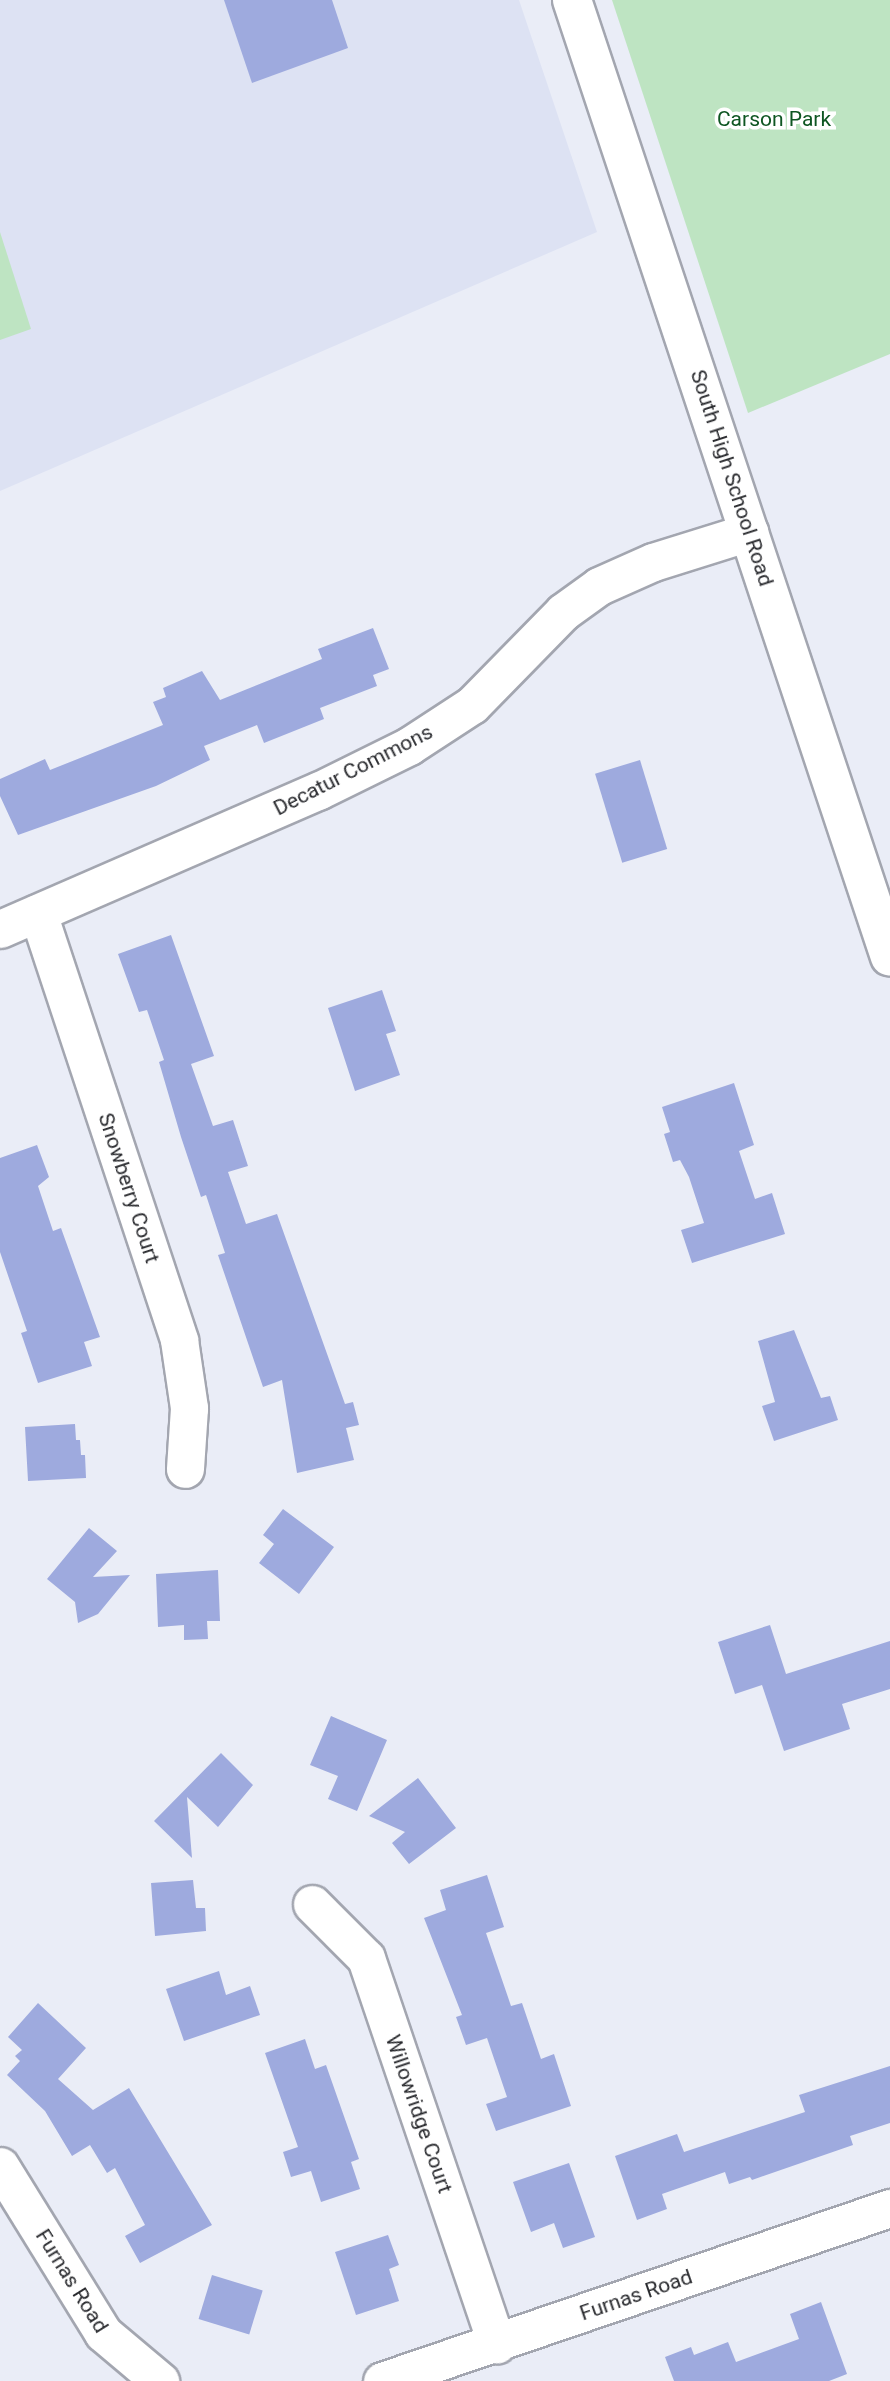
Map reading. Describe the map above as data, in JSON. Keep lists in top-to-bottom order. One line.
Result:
{"streets":{"main road":["South High School Road"],"street":["Decatur Commons","Snowberry Court","Willowridge Court","Furnas Road"]},"crossings":[["South High School Road","Decatur Commons"],["Decatur Commons","Snowberry Court"],["Willowridge Court","Furnas Road"]],"parks":["Carson Park"]}
